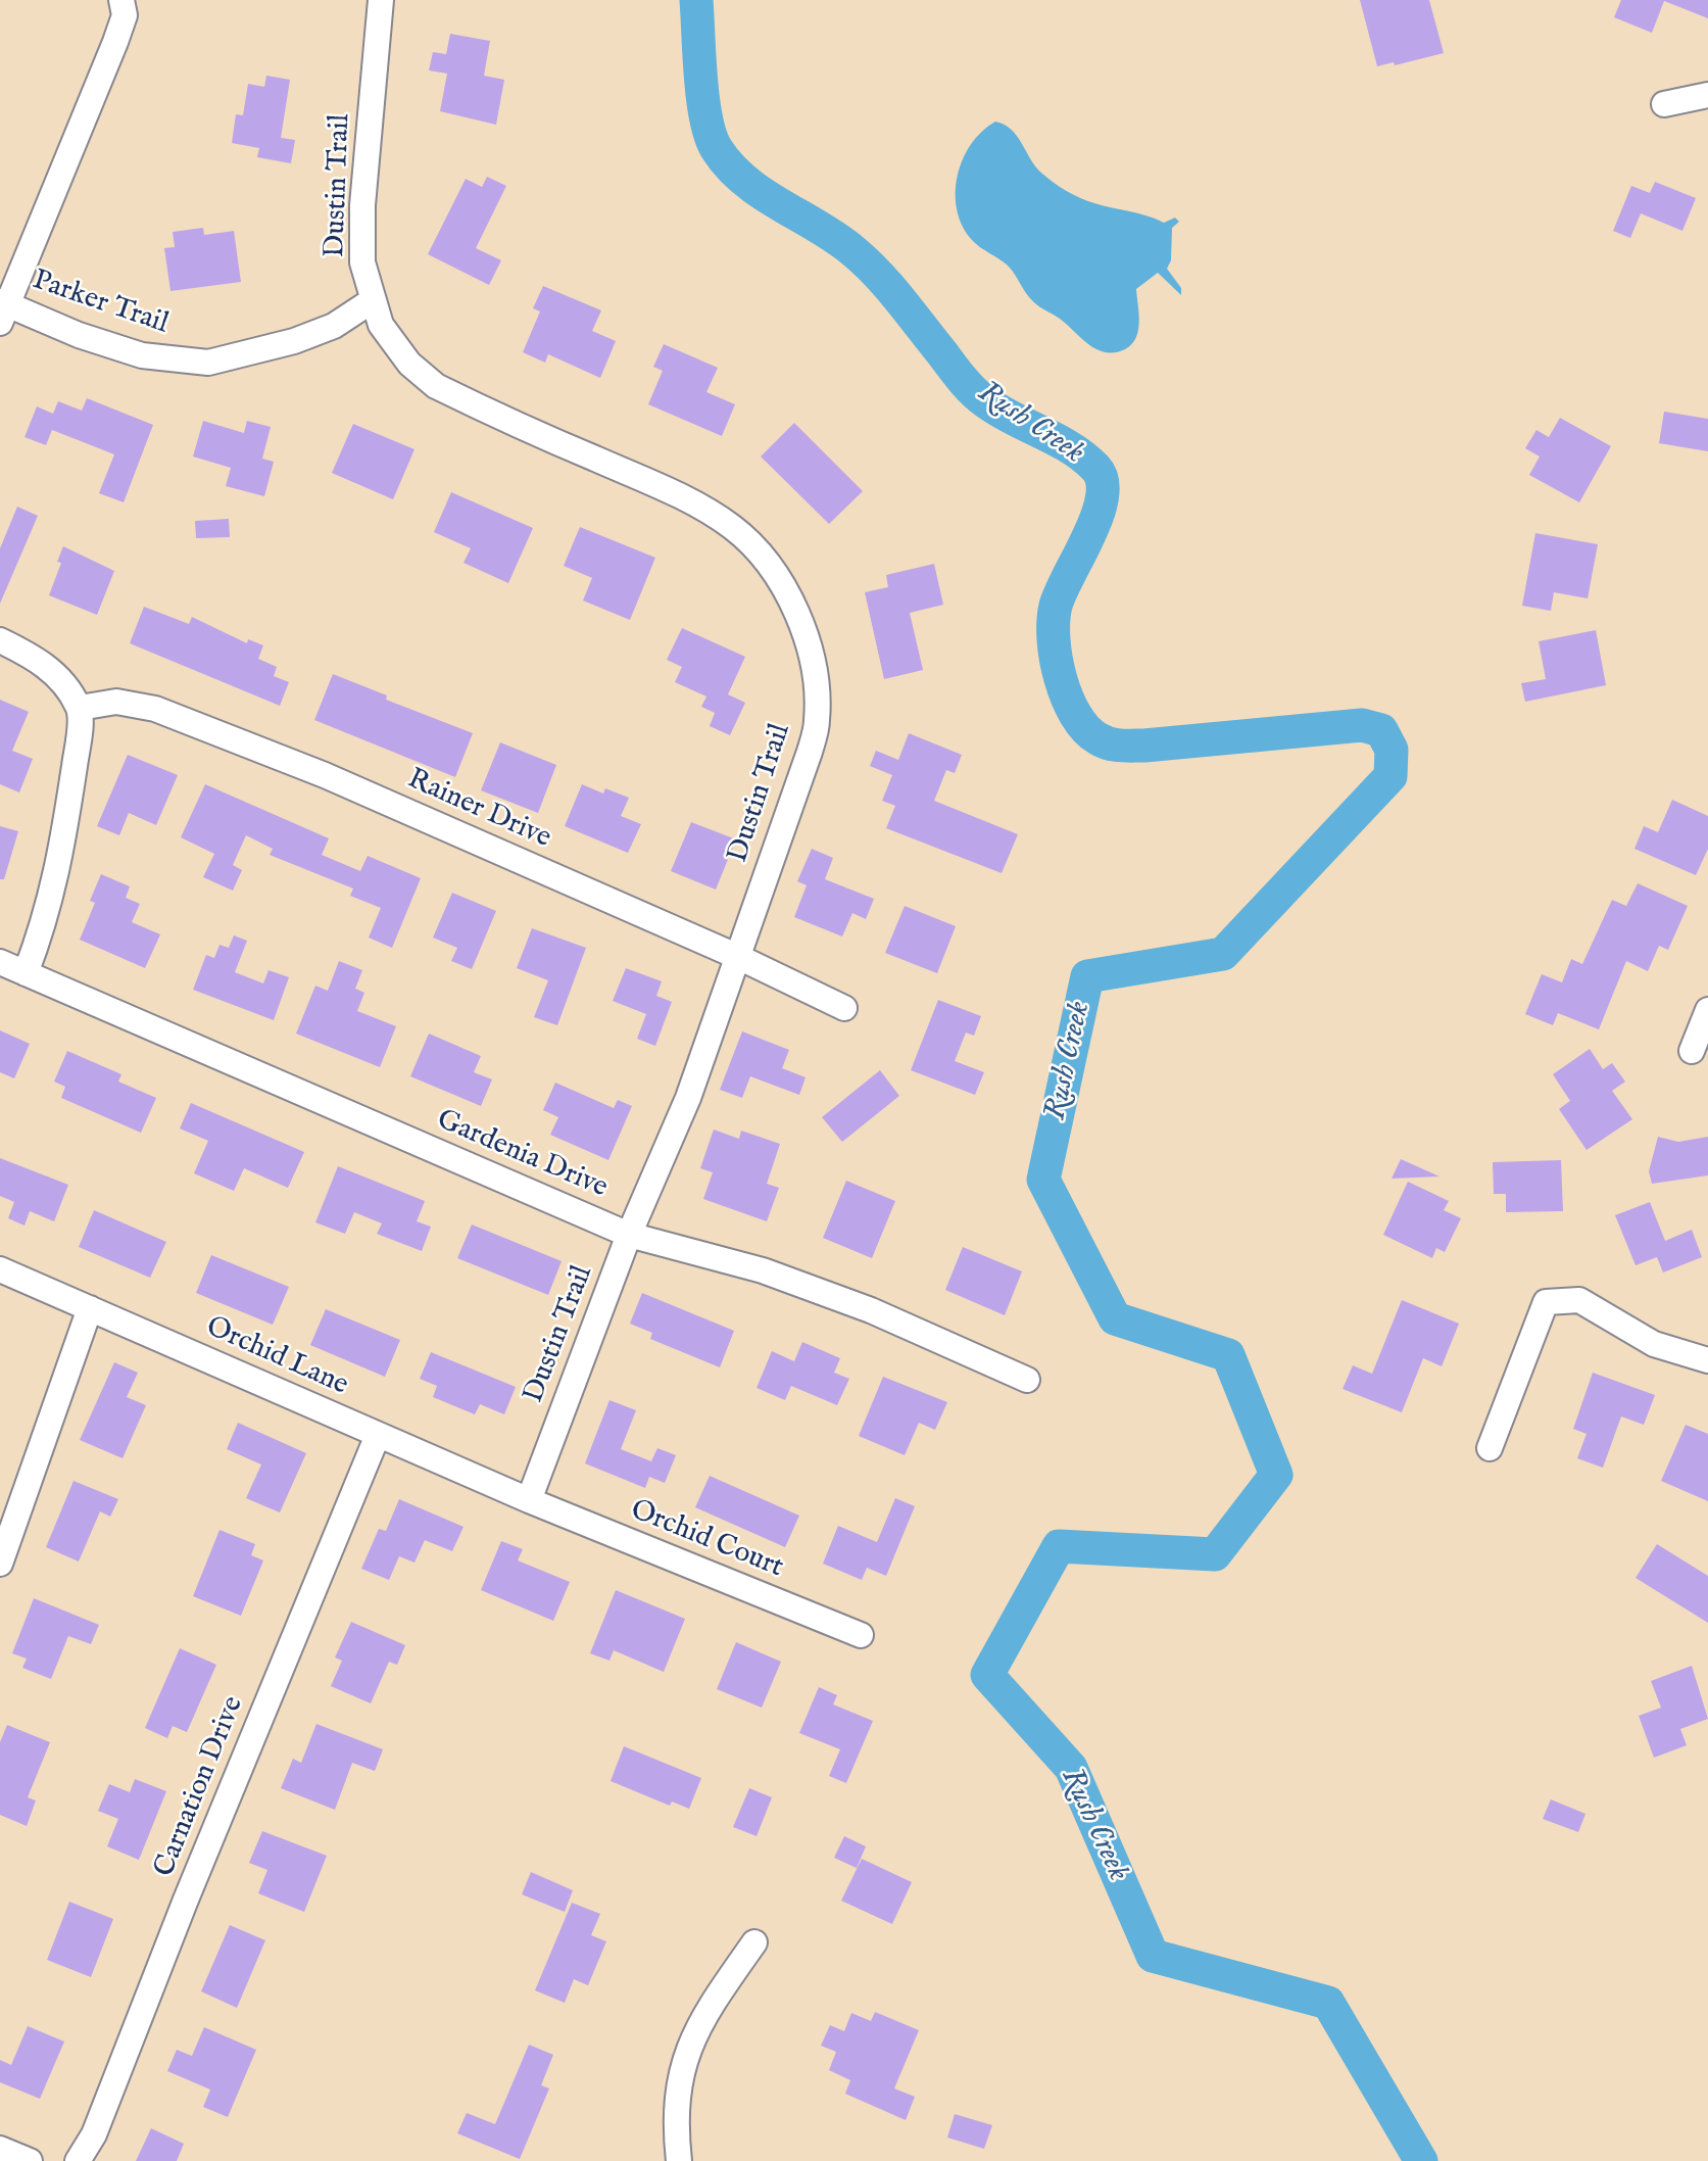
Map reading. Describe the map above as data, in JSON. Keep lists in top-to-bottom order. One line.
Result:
{"streets":{"street":["Dustin Trail","Parker Trail","Rainer Drive","Gardenia Drive","Orchid Lane","Orchid Court","Carnation Drive"]},"crossings":[["Dustin Trail","Parker Trail"],["Dustin Trail","Rainer Drive"],["Dustin Trail","Gardenia Drive"],["Dustin Trail","Orchid Lane"],["Dustin Trail","Orchid Court"],["Orchid Lane","Orchid Court"],["Orchid Lane","Carnation Drive"]],"water":["Rush Creek"]}
